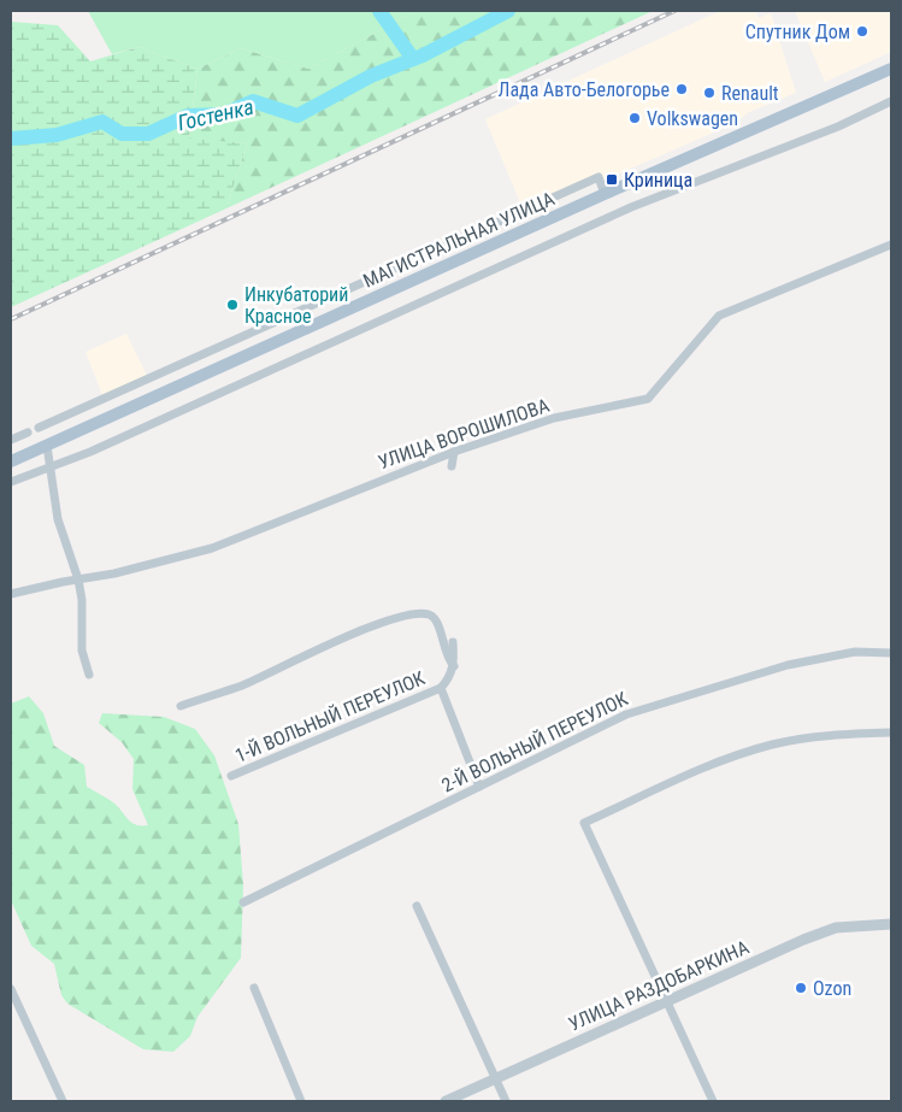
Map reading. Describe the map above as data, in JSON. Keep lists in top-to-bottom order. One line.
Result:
{"streets":{"main road":["МАГИСТРАЛЬНАЯ УЛИЦА"],"street":["УЛИЦА ВОРОШИЛОВА","1-Й ВОЛЬНЫЙ ПЕРЕУЛОК","2-Й ВОЛЬНЫЙ ПЕРЕУЛОК","УЛИЦА РАЗДОБАРКИНА"]},"water":["Гостенка"],"places":{"other":["Спутник Дом","Лада Авто-Белогорье","Renault","Volkswagen","Инкубаторий Красное","Ozon"],"transit":["Криница"]}}
